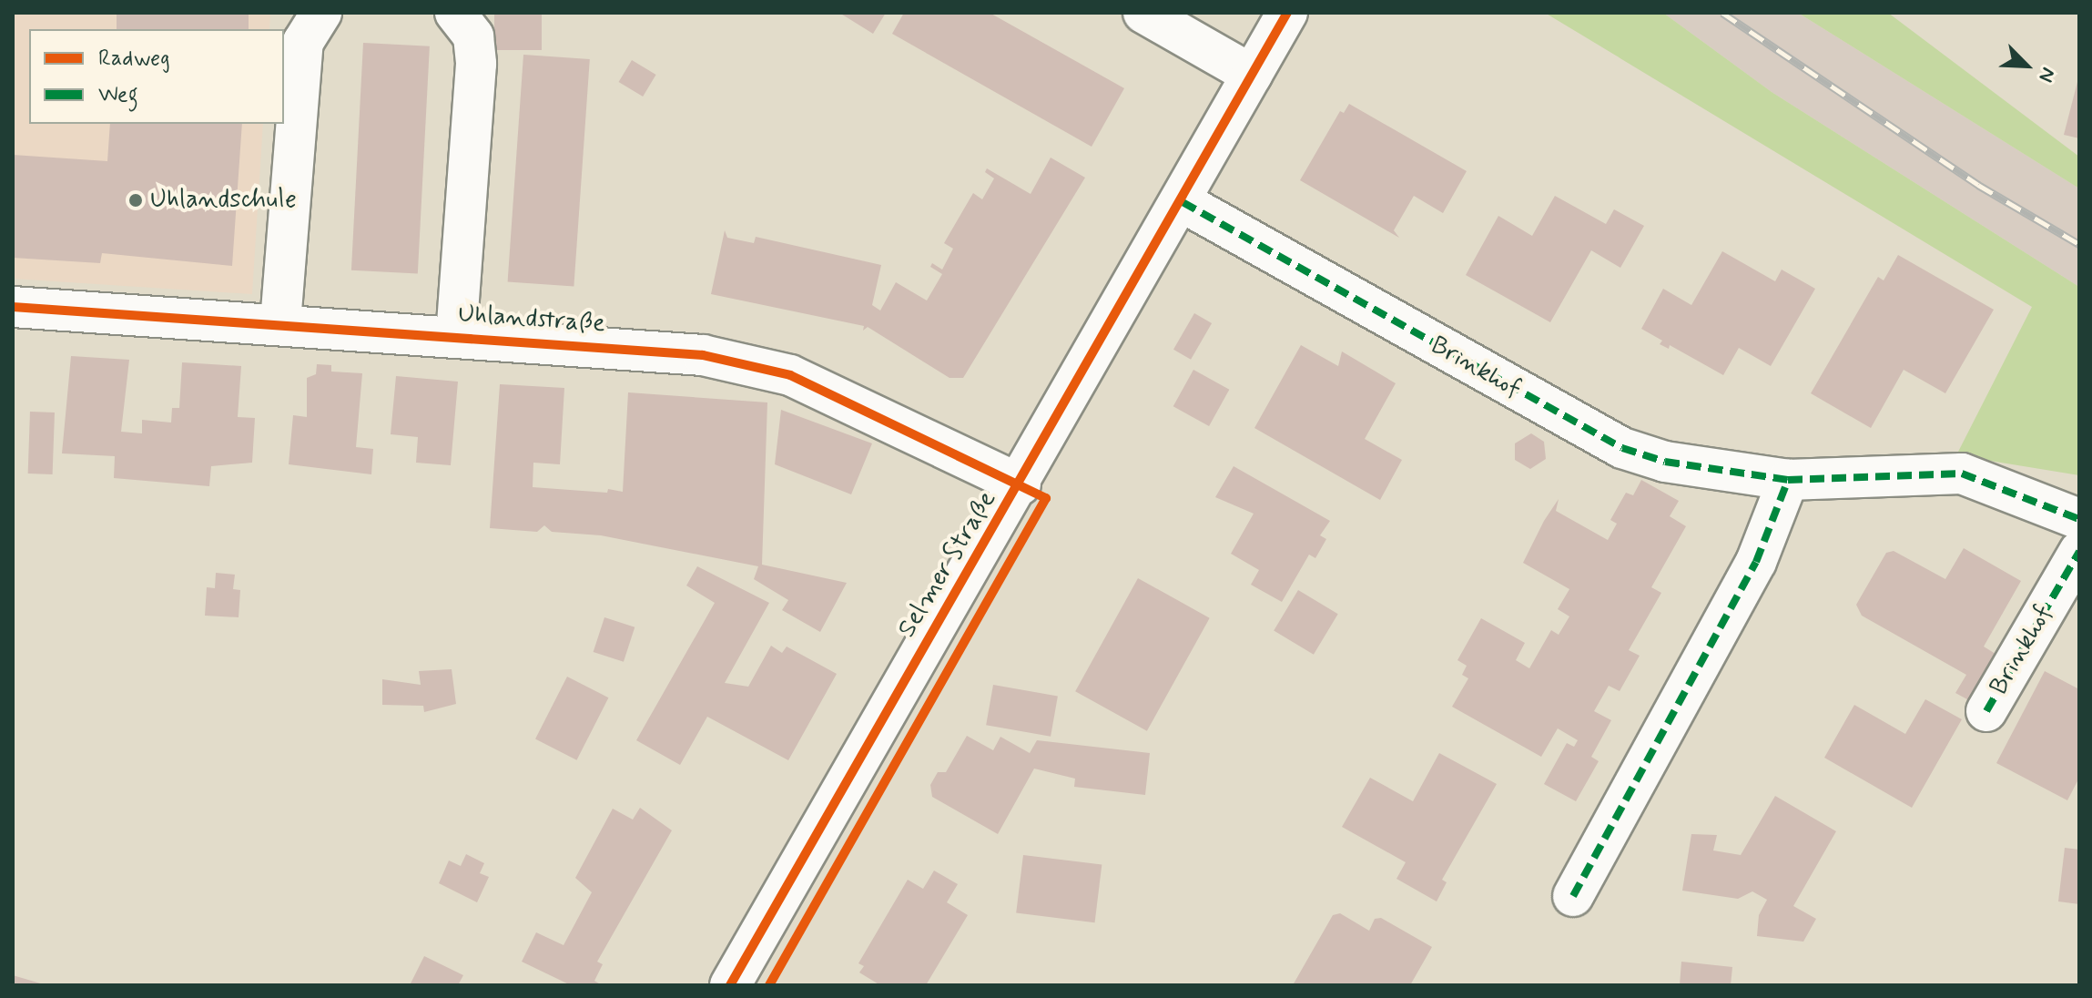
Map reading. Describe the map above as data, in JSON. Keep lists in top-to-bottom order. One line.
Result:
{"streets":{"street":["Uhlandstraße","Brinkhof","Selmer Straße"]},"crossings":[["Uhlandstraße","Selmer Straße"],["Brinkhof","Selmer Straße"]],"places":["Uhlandschule"],"legend":["Radweg","Weg"],"north":"bottom right"}
